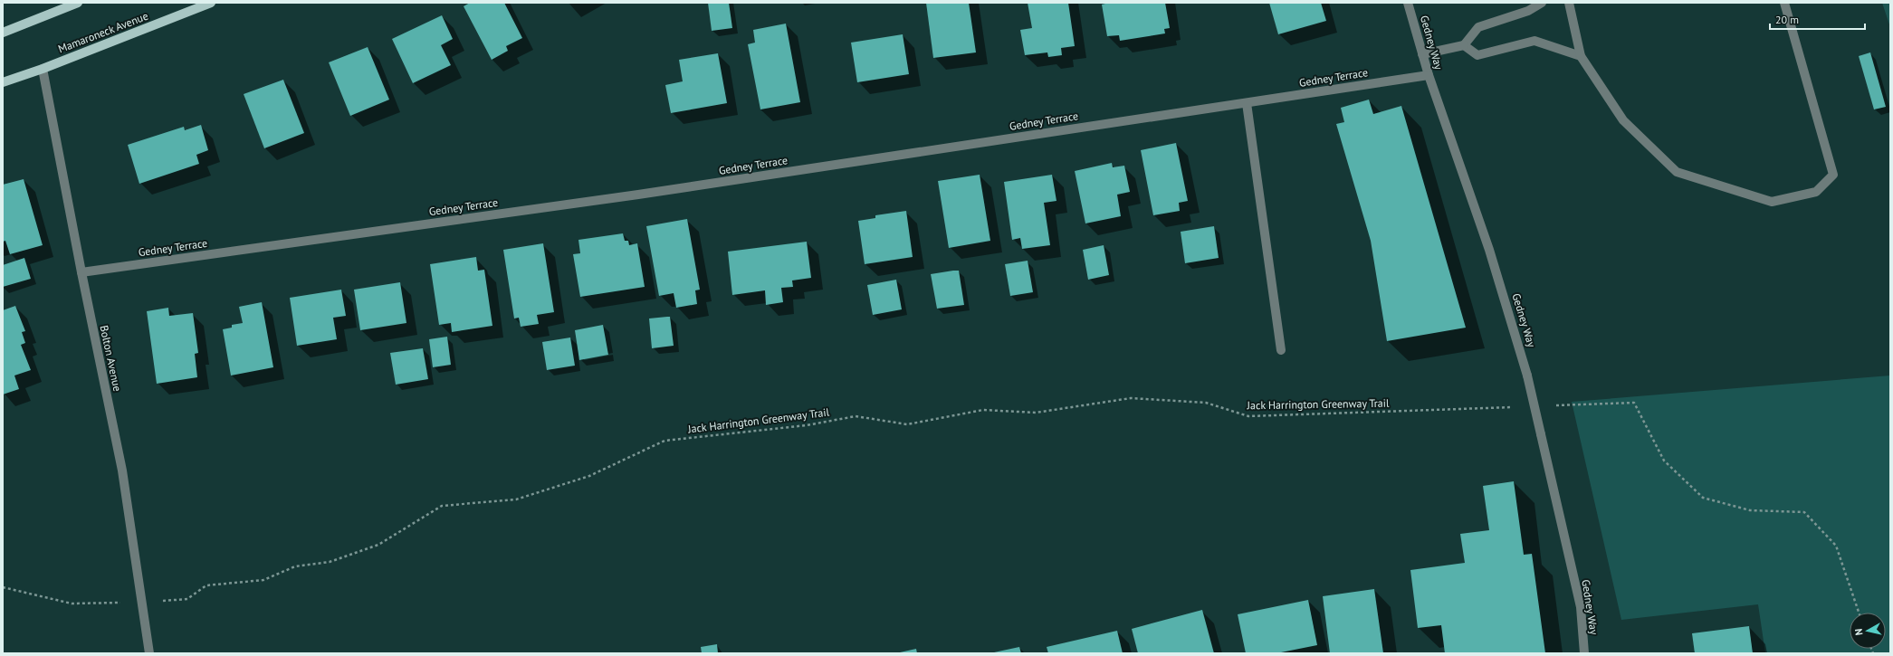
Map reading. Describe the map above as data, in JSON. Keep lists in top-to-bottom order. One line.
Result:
{"streets":{"main road":["Mamaroneck Avenue"],"street":["Gedney Way","Gedney Terrace","Bolton Avenue"],"path":["Jack Harrington Greenway Trail"]},"crossings":[["Mamaroneck Avenue","Bolton Avenue"],["Gedney Way","Gedney Terrace"],["Gedney Terrace","Bolton Avenue"],["Bolton Avenue","Jack Harrington Greenway Trail"]],"scale_bar":"20 m","north":"left"}
